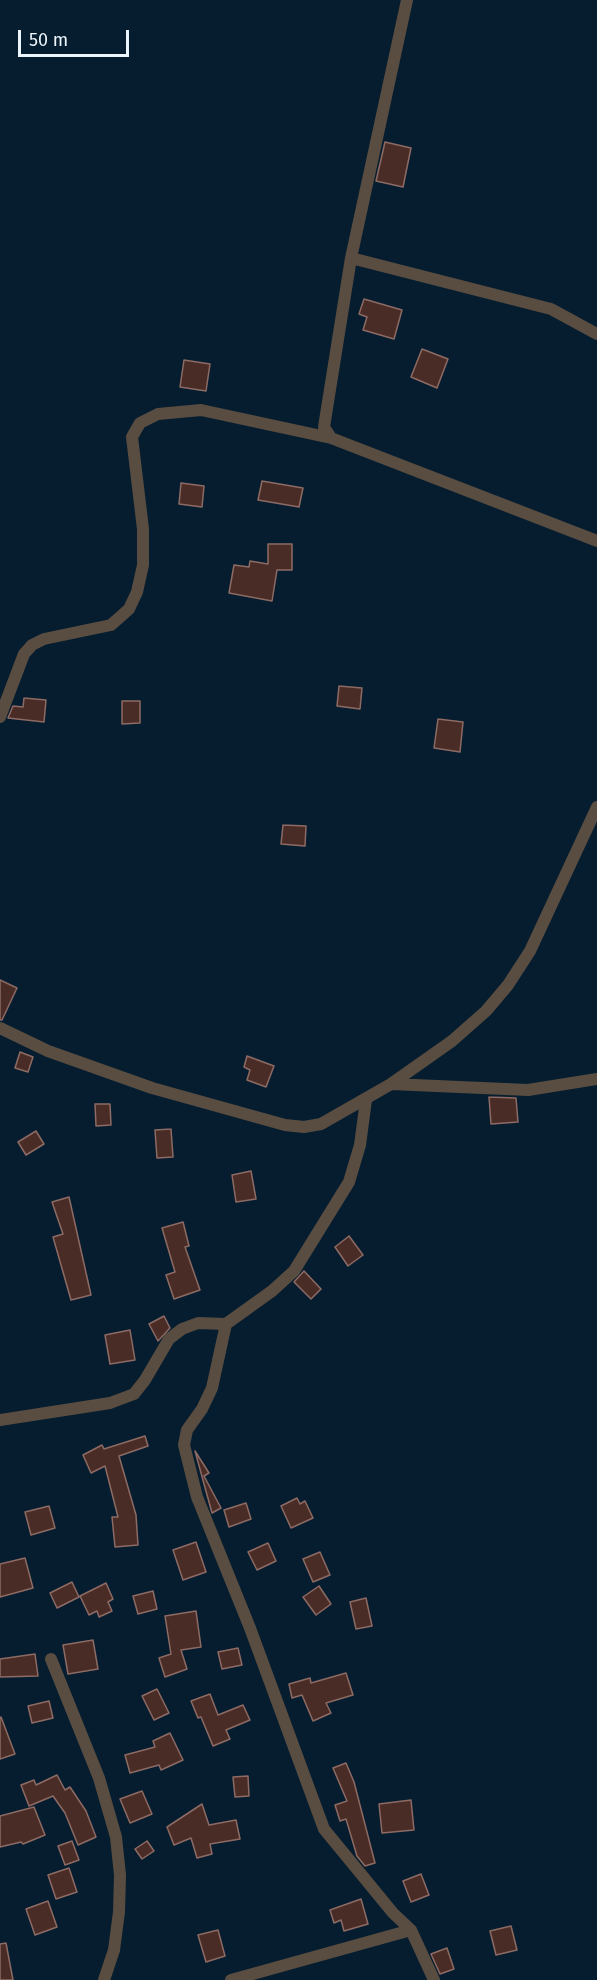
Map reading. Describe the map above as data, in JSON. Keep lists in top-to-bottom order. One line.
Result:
{"scale_bar":"50 m"}
